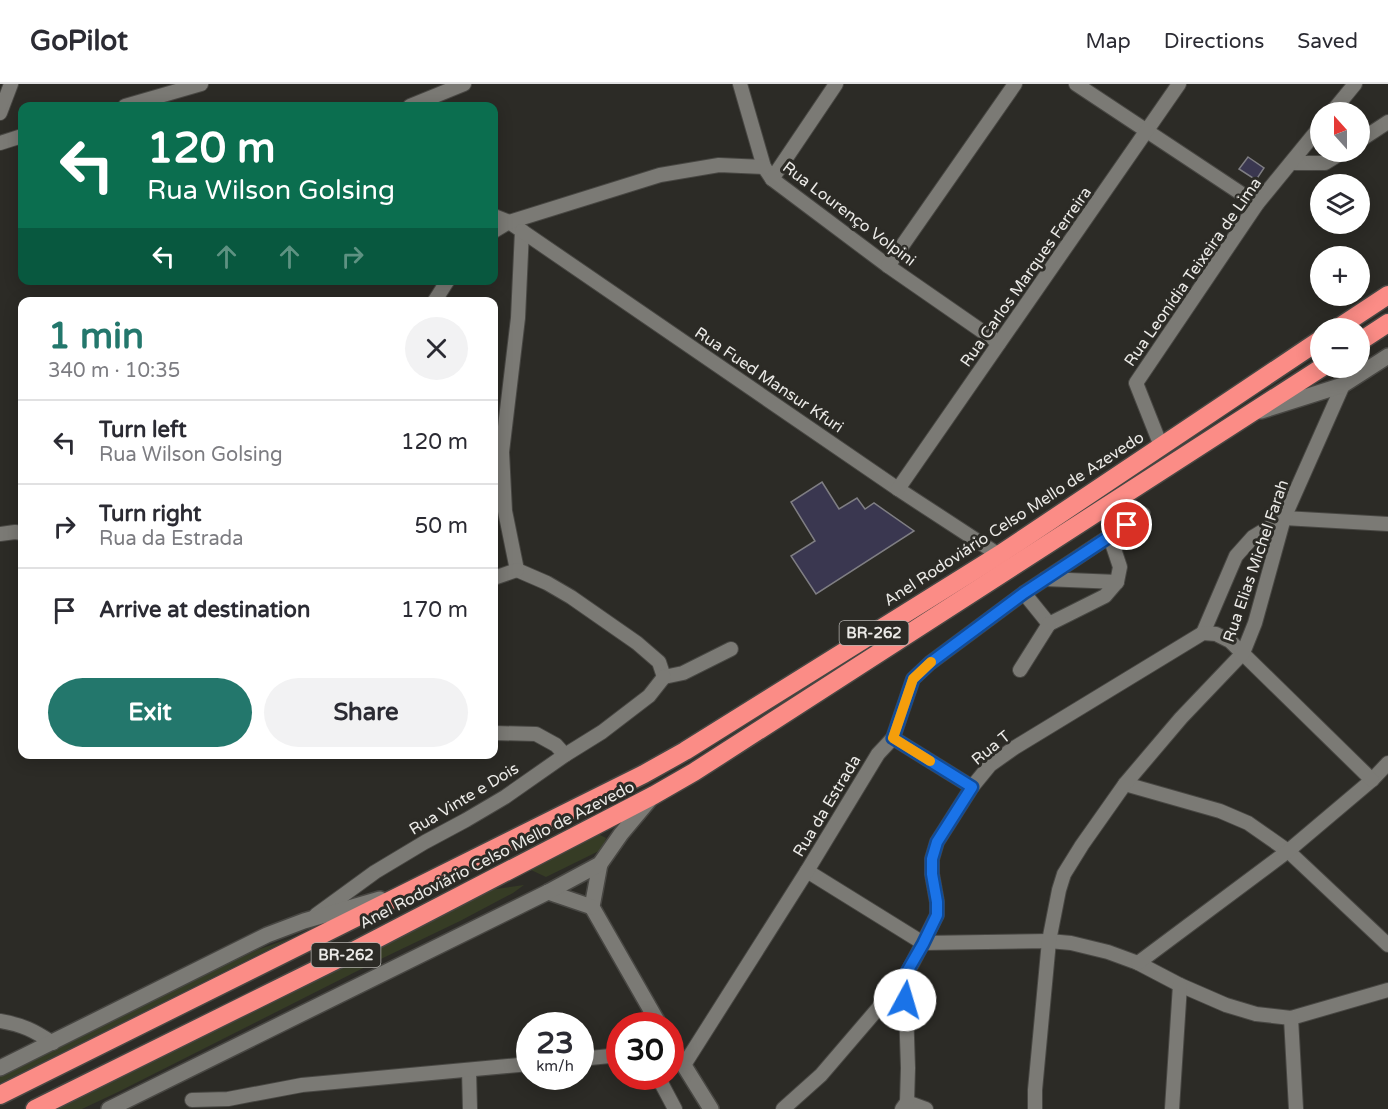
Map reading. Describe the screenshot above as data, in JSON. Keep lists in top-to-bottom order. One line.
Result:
{"streets":{"highway":["Anel Rodoviário Celso Mello de Azevedo","BR-262"],"street":["Rua Lourenço Volpini","Rua Leonídia Teixeira de Lima","Rua Carlos Marques Ferreira","Rua Fued Mansur Kfuri","Rua Elias Michel Farah","Rua T","Rua Vinte e Dois","Rua da Estrada"]},"crossings":[["Rua Lourenço Volpini","Rua Carlos Marques Ferreira"],["Rua Lourenço Volpini","Rua Fued Mansur Kfuri"],["Rua Leonídia Teixeira de Lima","Anel Rodoviário Celso Mello de Azevedo"],["Rua Carlos Marques Ferreira","Rua Fued Mansur Kfuri"],["Rua Fued Mansur Kfuri","Anel Rodoviário Celso Mello de Azevedo"],["Anel Rodoviário Celso Mello de Azevedo","Rua Vinte e Dois"]],"north":"top","page":{"header":"GoPilot","nav":["Map","Directions","Saved"],"map_buttons":["+","−"],"turn":["120 m","Rua Wilson Golsing"],"heading":["1 min","340 m · 10:35"],"list":[{"name":"Turn left","note":"Rua Wilson Golsing","value":"120 m"},{"name":"Turn right","note":"Rua da Estrada","value":"50 m"},{"name":"Arrive at destination","value":"170 m"}],"buttons":["Exit","Share"],"speed":"23 km/h","limit":"30"}}
